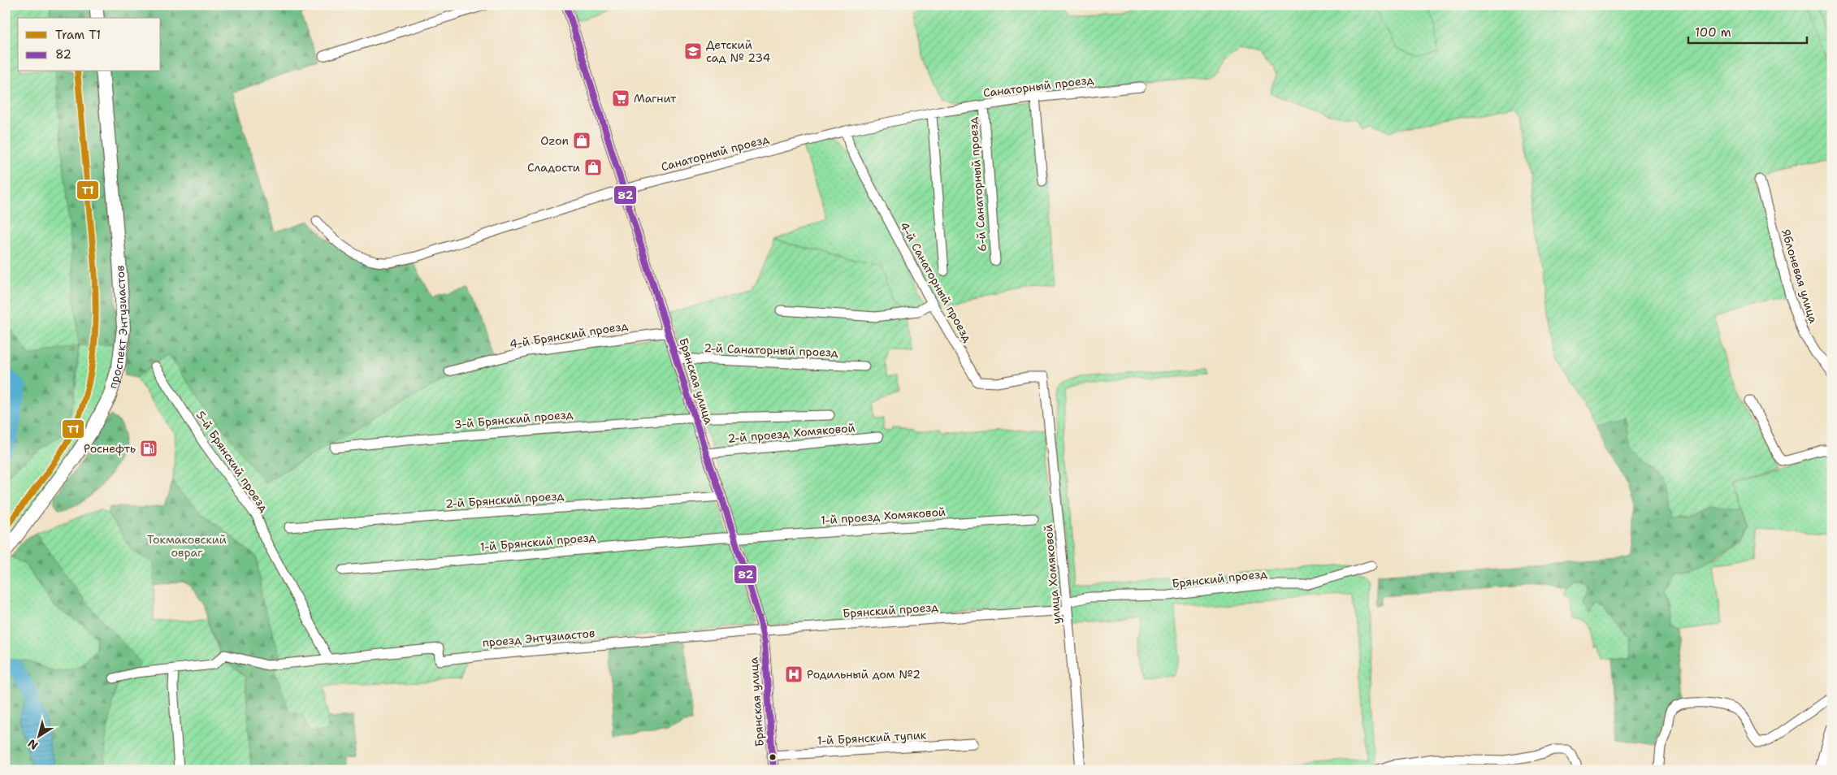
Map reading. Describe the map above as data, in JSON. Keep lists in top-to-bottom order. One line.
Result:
{"streets":{"street":["Санаторный проезд","6-й Санаторный проезд","Яблоневая улица","4-й Санаторный проезд","проспект Энтузиастов","4-й Брянский проезд","2-й Санаторный проезд","Брянская улица","3-й Брянский проезд","2-й проезд Хомяковой","5-й Брянский проезд","2-й Брянский проезд","1-й проезд Хомяковой","1-й Брянский проезд","улица Хомяковой","Брянский проезд","проезд Энтузиастов","1-й Брянский тупик"]},"crossings":[["Санаторный проезд","6-й Санаторный проезд"],["Санаторный проезд","4-й Санаторный проезд"],["Санаторный проезд","Брянская улица"],["4-й Санаторный проезд","улица Хомяковой"],["4-й Брянский проезд","Брянская улица"],["2-й Санаторный проезд","Брянская улица"],["Брянская улица","3-й Брянский проезд"],["Брянская улица","2-й проезд Хомяковой"],["Брянская улица","2-й Брянский проезд"],["Брянская улица","1-й проезд Хомяковой"],["Брянская улица","1-й Брянский проезд"],["Брянская улица","Брянский проезд"],["Брянская улица","проезд Энтузиастов"],["Брянская улица","1-й Брянский тупик"],["5-й Брянский проезд","проезд Энтузиастов"],["1-й проезд Хомяковой","1-й Брянский проезд"],["улица Хомяковой","Брянский проезд"],["Брянский проезд","проезд Энтузиастов"]],"parks":["Токмаковский овраг"],"places":{"school or university":["Детский сад № 234"],"supermarket":["Магнит"],"shop":["Ozon","Сладости"],"fuel station":["Роснефть"],"hospital":["Родильный дом №2"]},"lines":["transit line 82","tram line T1"],"legend":["Tram T1","82"],"scale_bar":"100 m","north":"bottom left"}
